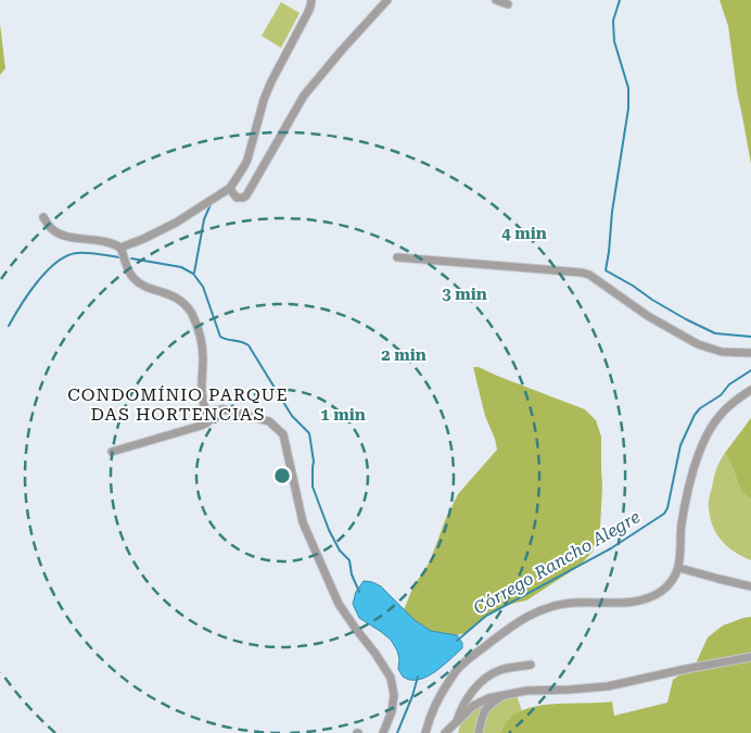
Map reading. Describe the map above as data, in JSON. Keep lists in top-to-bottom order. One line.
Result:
{"districts":["CONDOMÍNIO PARQUE DAS HORTENCIAS"],"water":["Córrego Rancho Alegre"],"rings":["4 min","3 min","2 min","1 min"]}
